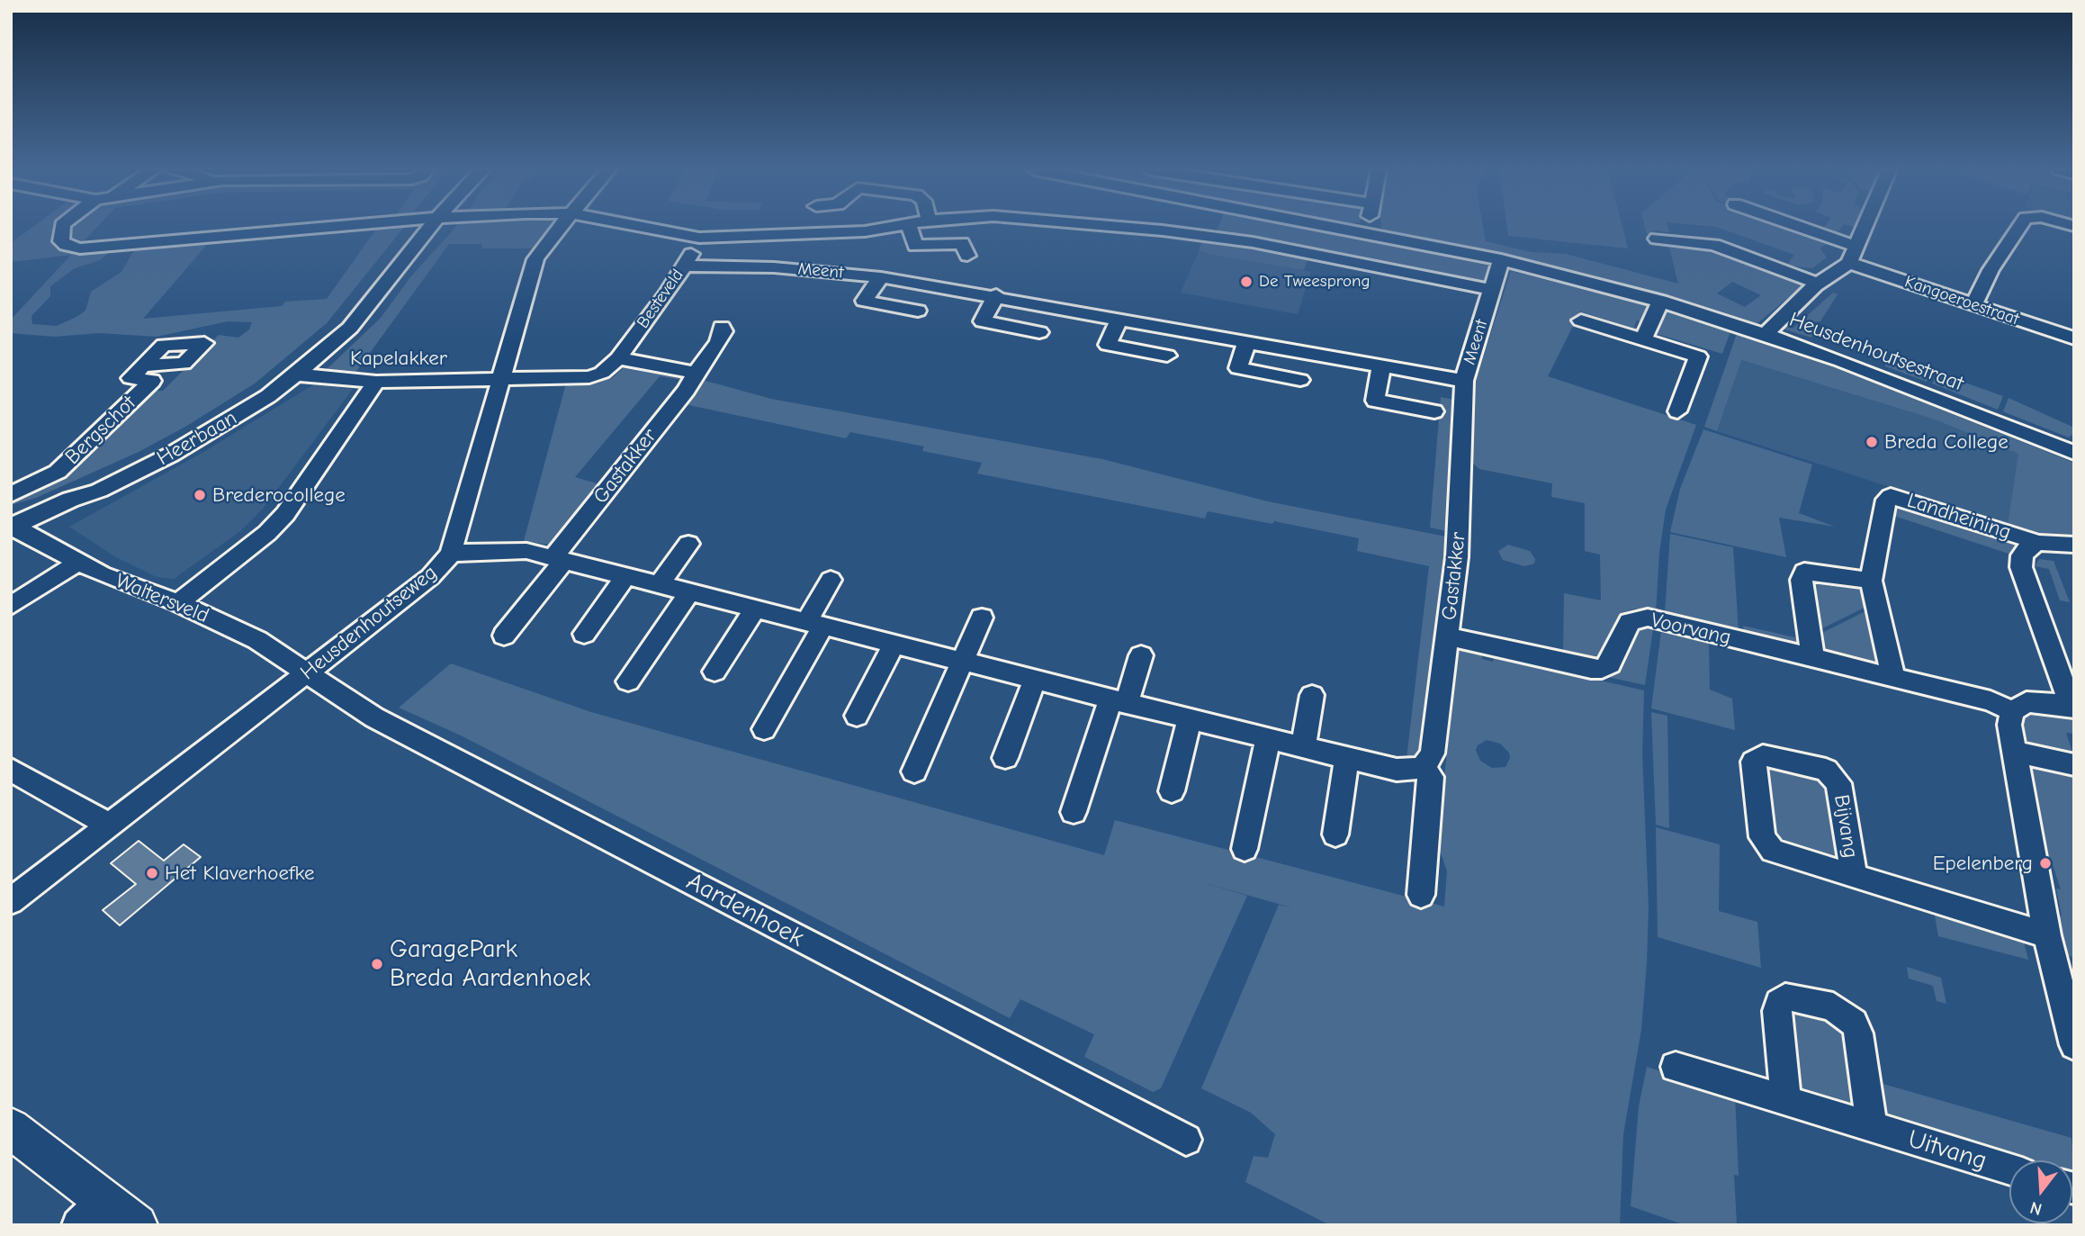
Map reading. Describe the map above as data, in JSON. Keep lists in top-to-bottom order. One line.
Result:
{"streets":{"street":["Meent","Besteveld","Kangoeroestraat","Heusdenhoutsestraat","Kapelakker","Bergschot","Heerbaan","Gastakker","Landheining","Waltersveld","Heusdenhoutseweg","Voorvang","Bijvang","Aardenhoek","Uitvang"]},"crossings":[["Meent","Besteveld"],["Meent","Heusdenhoutsestraat"],["Meent","Gastakker"],["Besteveld","Kapelakker"],["Besteveld","Heusdenhoutseweg"],["Kapelakker","Heerbaan"],["Kapelakker","Heusdenhoutseweg"],["Heerbaan","Waltersveld"],["Gastakker","Voorvang"],["Waltersveld","Heusdenhoutseweg"],["Waltersveld","Aardenhoek"],["Heusdenhoutseweg","Aardenhoek"]],"places":["De Tweesprong","Breda College","Brederocollege","Epelenberg","Het Klaverhoefke","GaragePark Breda Aardenhoek"],"north":"bottom"}
